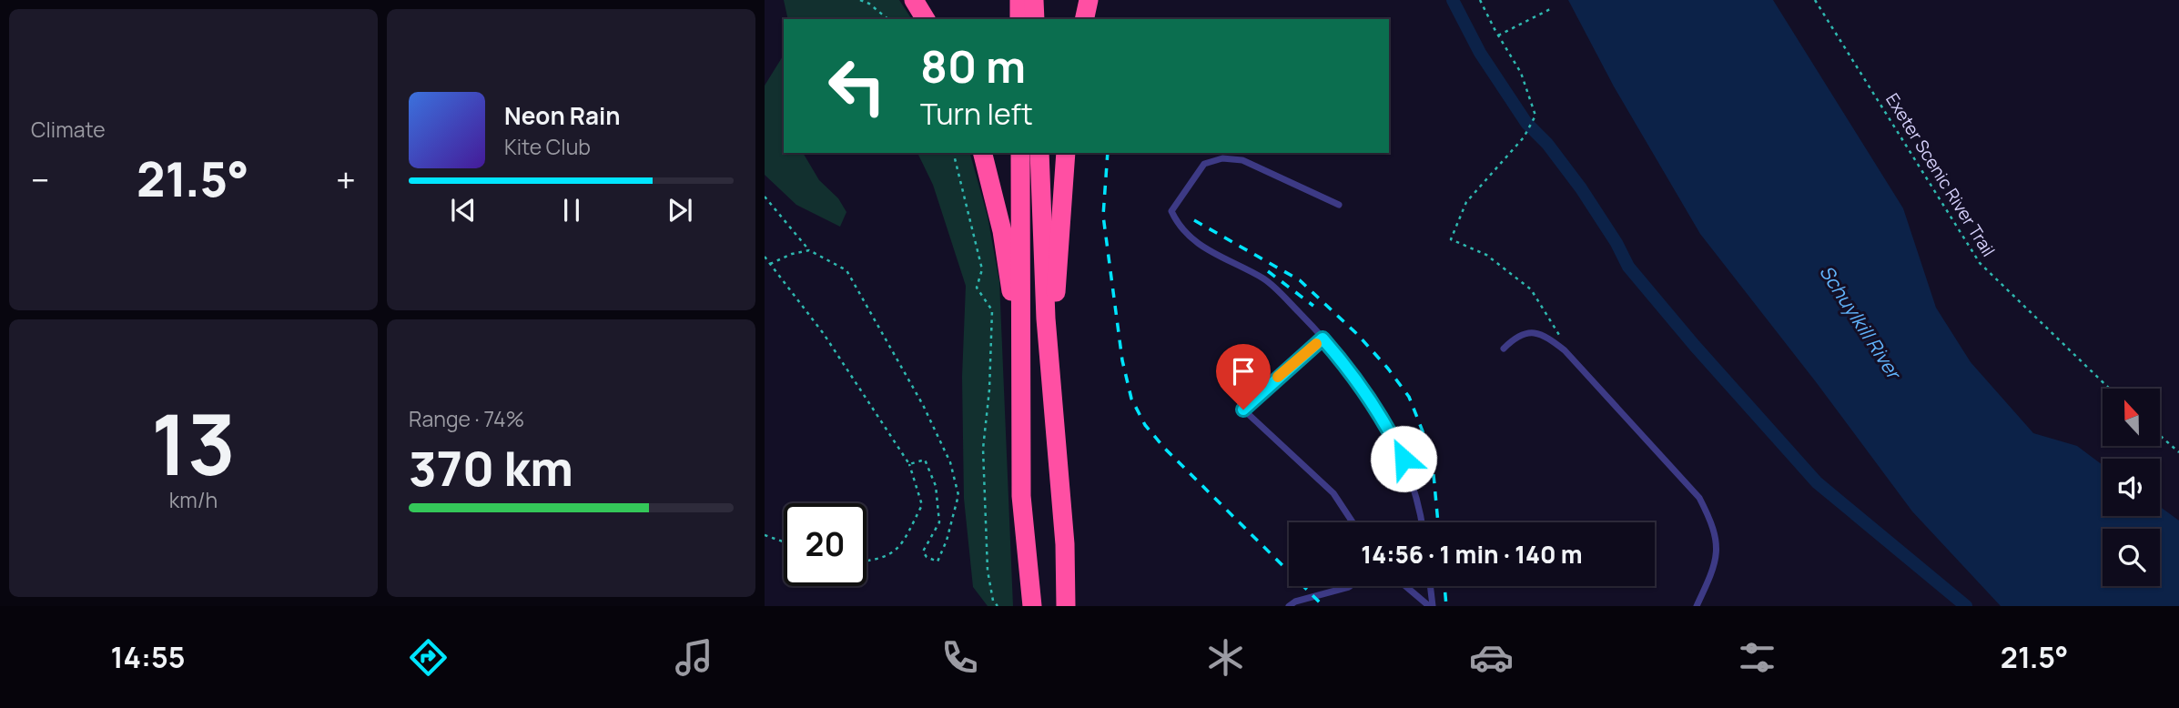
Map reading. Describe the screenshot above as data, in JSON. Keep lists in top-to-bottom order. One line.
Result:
{"streets":{"path":["Exeter Scenic River Trail"]},"water":["Schuylkill River"],"north":"top","page":{"tile":["Climate",["13","km/h"],["Range · 74%","370 km"]],"turn":["80 m","Turn left"],"song":["Neon Rain","Kite Club"],"heat":["−","21.5°","+"],"limit":"20","trip":"14:56 · 1 min · 140 m","tabs":["14:55","21.5°"]}}
